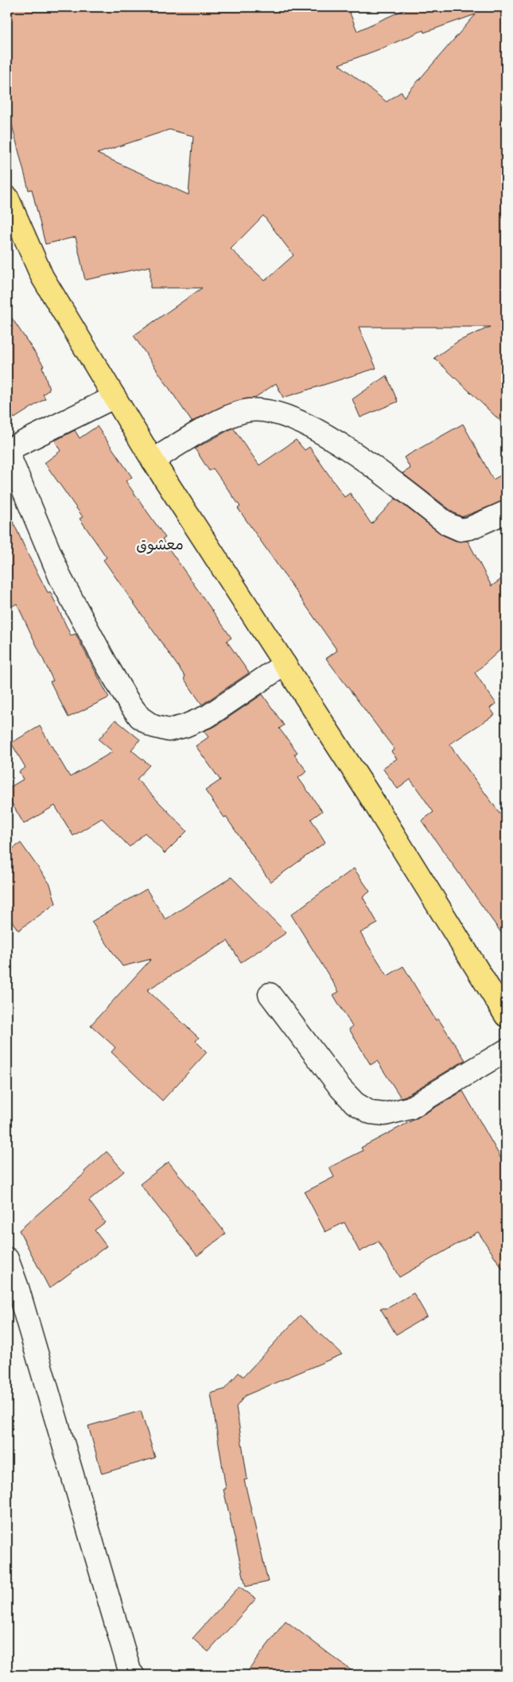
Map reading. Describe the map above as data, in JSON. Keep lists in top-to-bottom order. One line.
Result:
{"districts":["معشوق"]}
